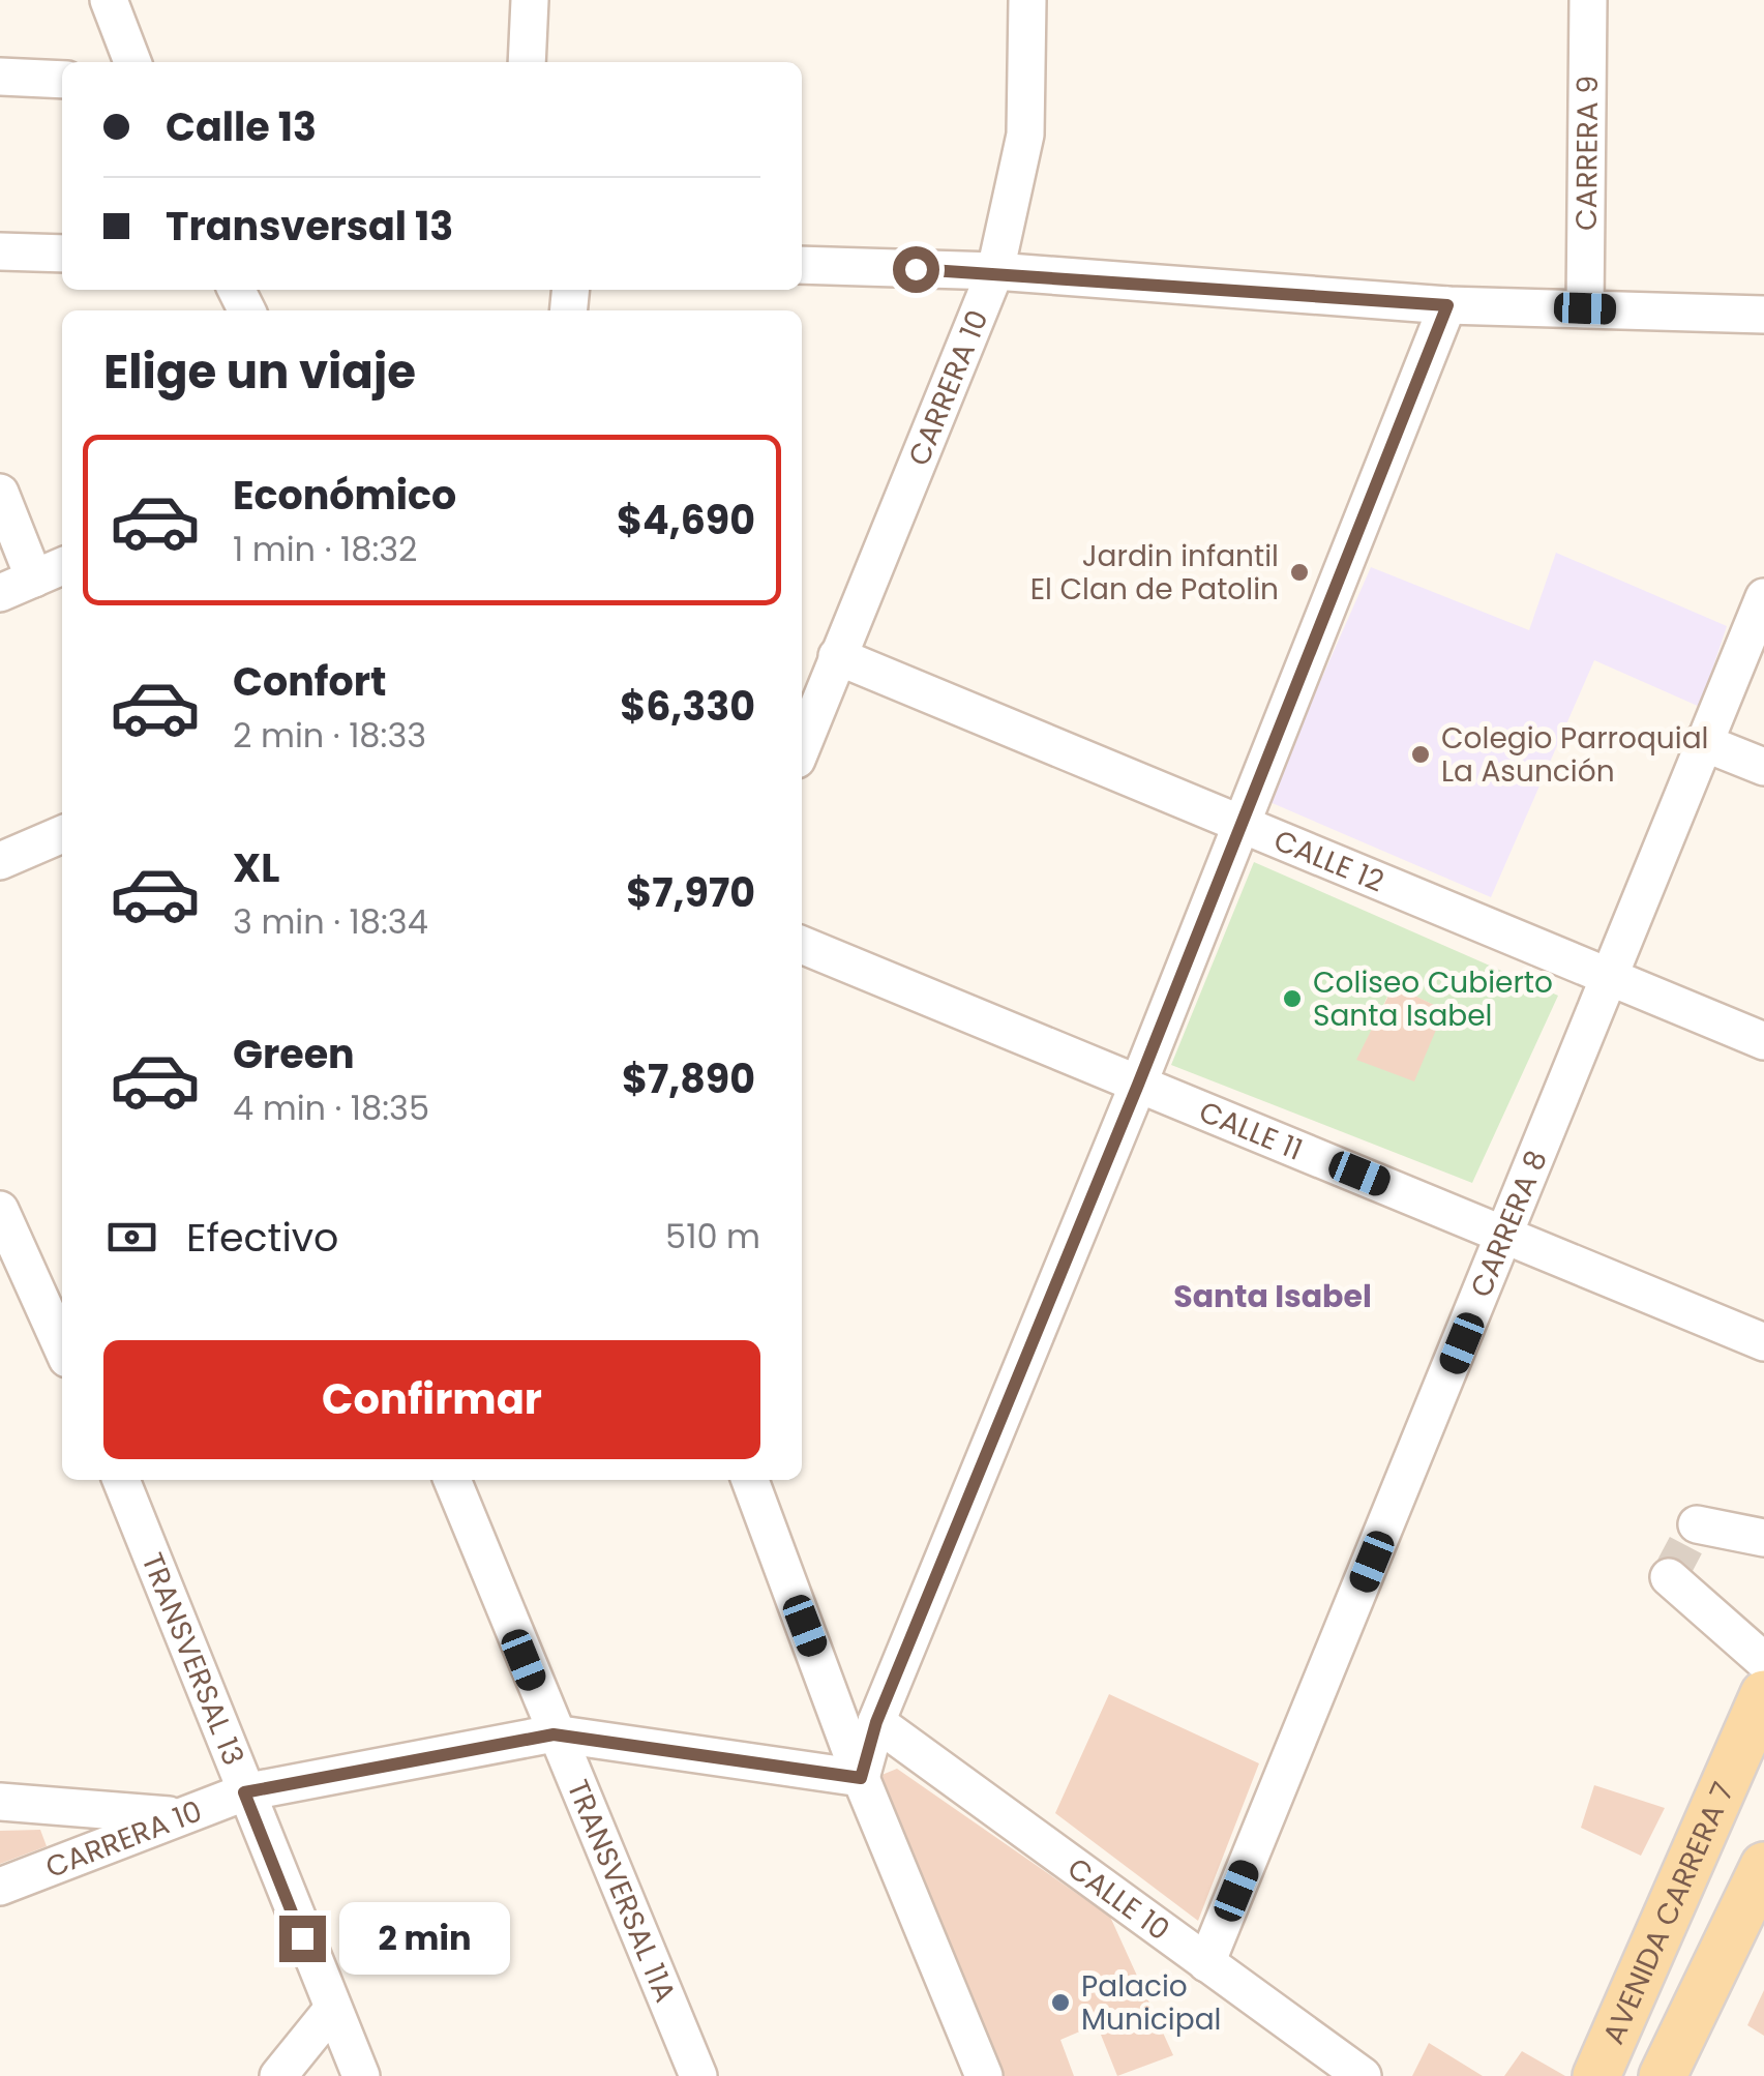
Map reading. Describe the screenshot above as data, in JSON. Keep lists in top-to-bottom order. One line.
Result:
{"streets":{"main road":["AVENIDA CARRERA 7"],"street":["CARRERA 9","CARRERA 10","CALLE 12","CALLE 11","CARRERA 8","TRANSVERSAL 13","TRANSVERSAL 11A","CALLE 10"]},"crossings":[["CARRERA 10","CALLE 12"],["CARRERA 10","TRANSVERSAL 13"],["CARRERA 10","TRANSVERSAL 11A"],["CALLE 12","CARRERA 8"],["CALLE 11","CARRERA 8"],["CARRERA 8","CALLE 10"]],"districts":["Santa Isabel"],"places":["Jardin infantil El Clan de Patolin","Colegio Parroquial La Asunción","Coliseo Cubierto Santa Isabel","Palacio Municipal"],"page":{"banner":["Calle 13","Transversal 13"],"heading":"Elige un viaje","list":[{"name":"Económico","note":"1 min · 18:32","value":"$4,690"},{"name":"Confort","note":"2 min · 18:33","value":"$6,330"},{"name":"XL","note":"3 min · 18:34","value":"$7,970"},{"name":"Green","note":"4 min · 18:35","value":"$7,890"}],"pay":["Efectivo","510 m"],"buttons":"Confirmar","bubble":"2 min"}}
